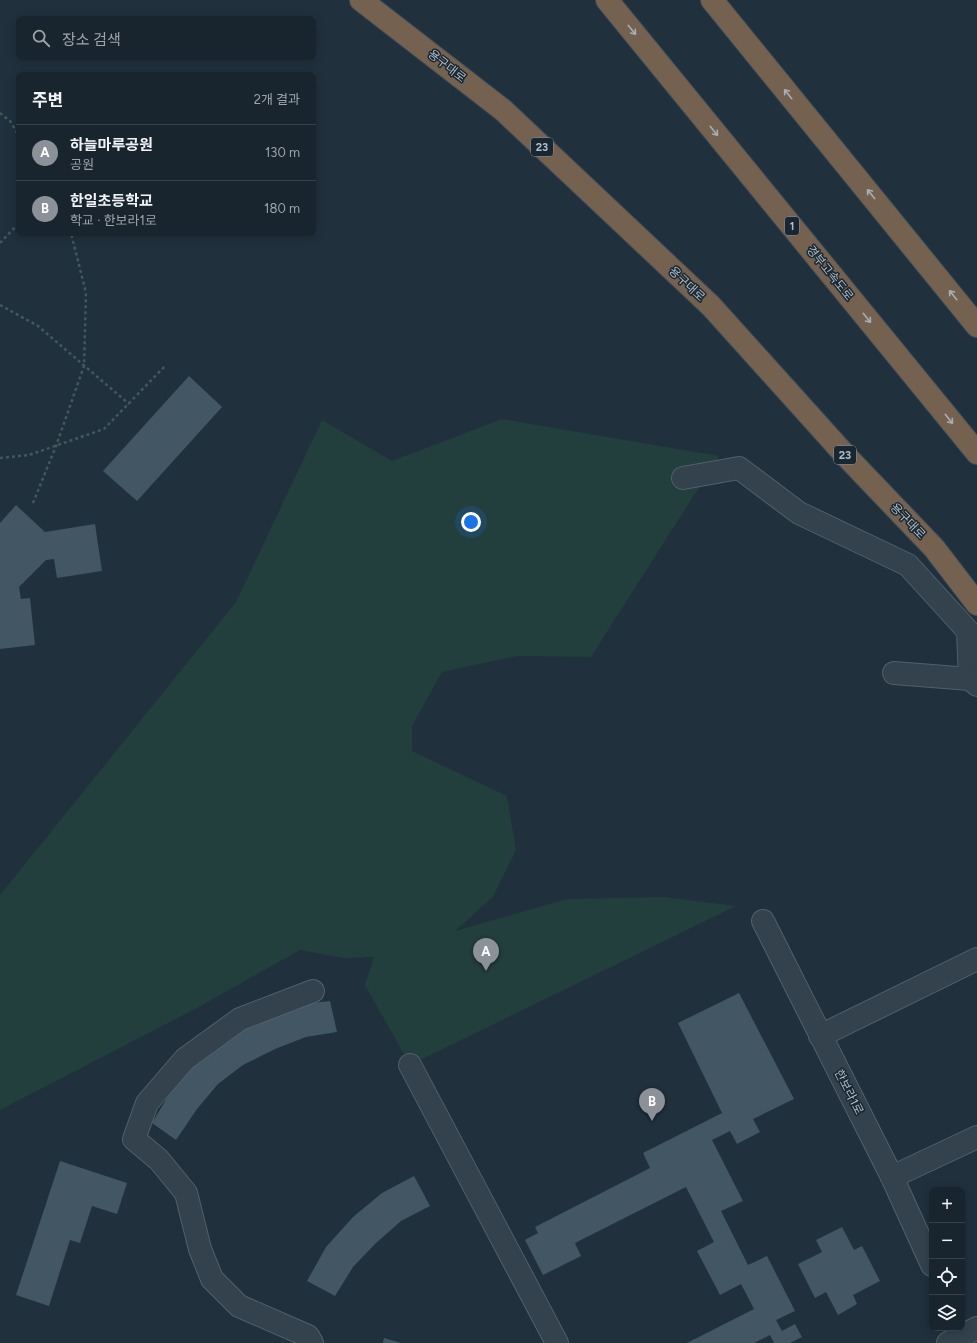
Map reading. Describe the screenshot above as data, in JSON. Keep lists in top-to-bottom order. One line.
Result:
{"streets":{"highway":["용구대로","23","1","경부고속도로"],"street":["한보라1로"]},"page":{"search":"장소 검색","heading":["주변","2개 결과"],"list":[{"mark":"A","name":"하늘마루공원","note":"공원","value":"130 m"},{"mark":"B","name":"한일초등학교","note":"학교 · 한보라1로","value":"180 m"}],"pins":["A","B"],"map_buttons":["+","−"]}}
